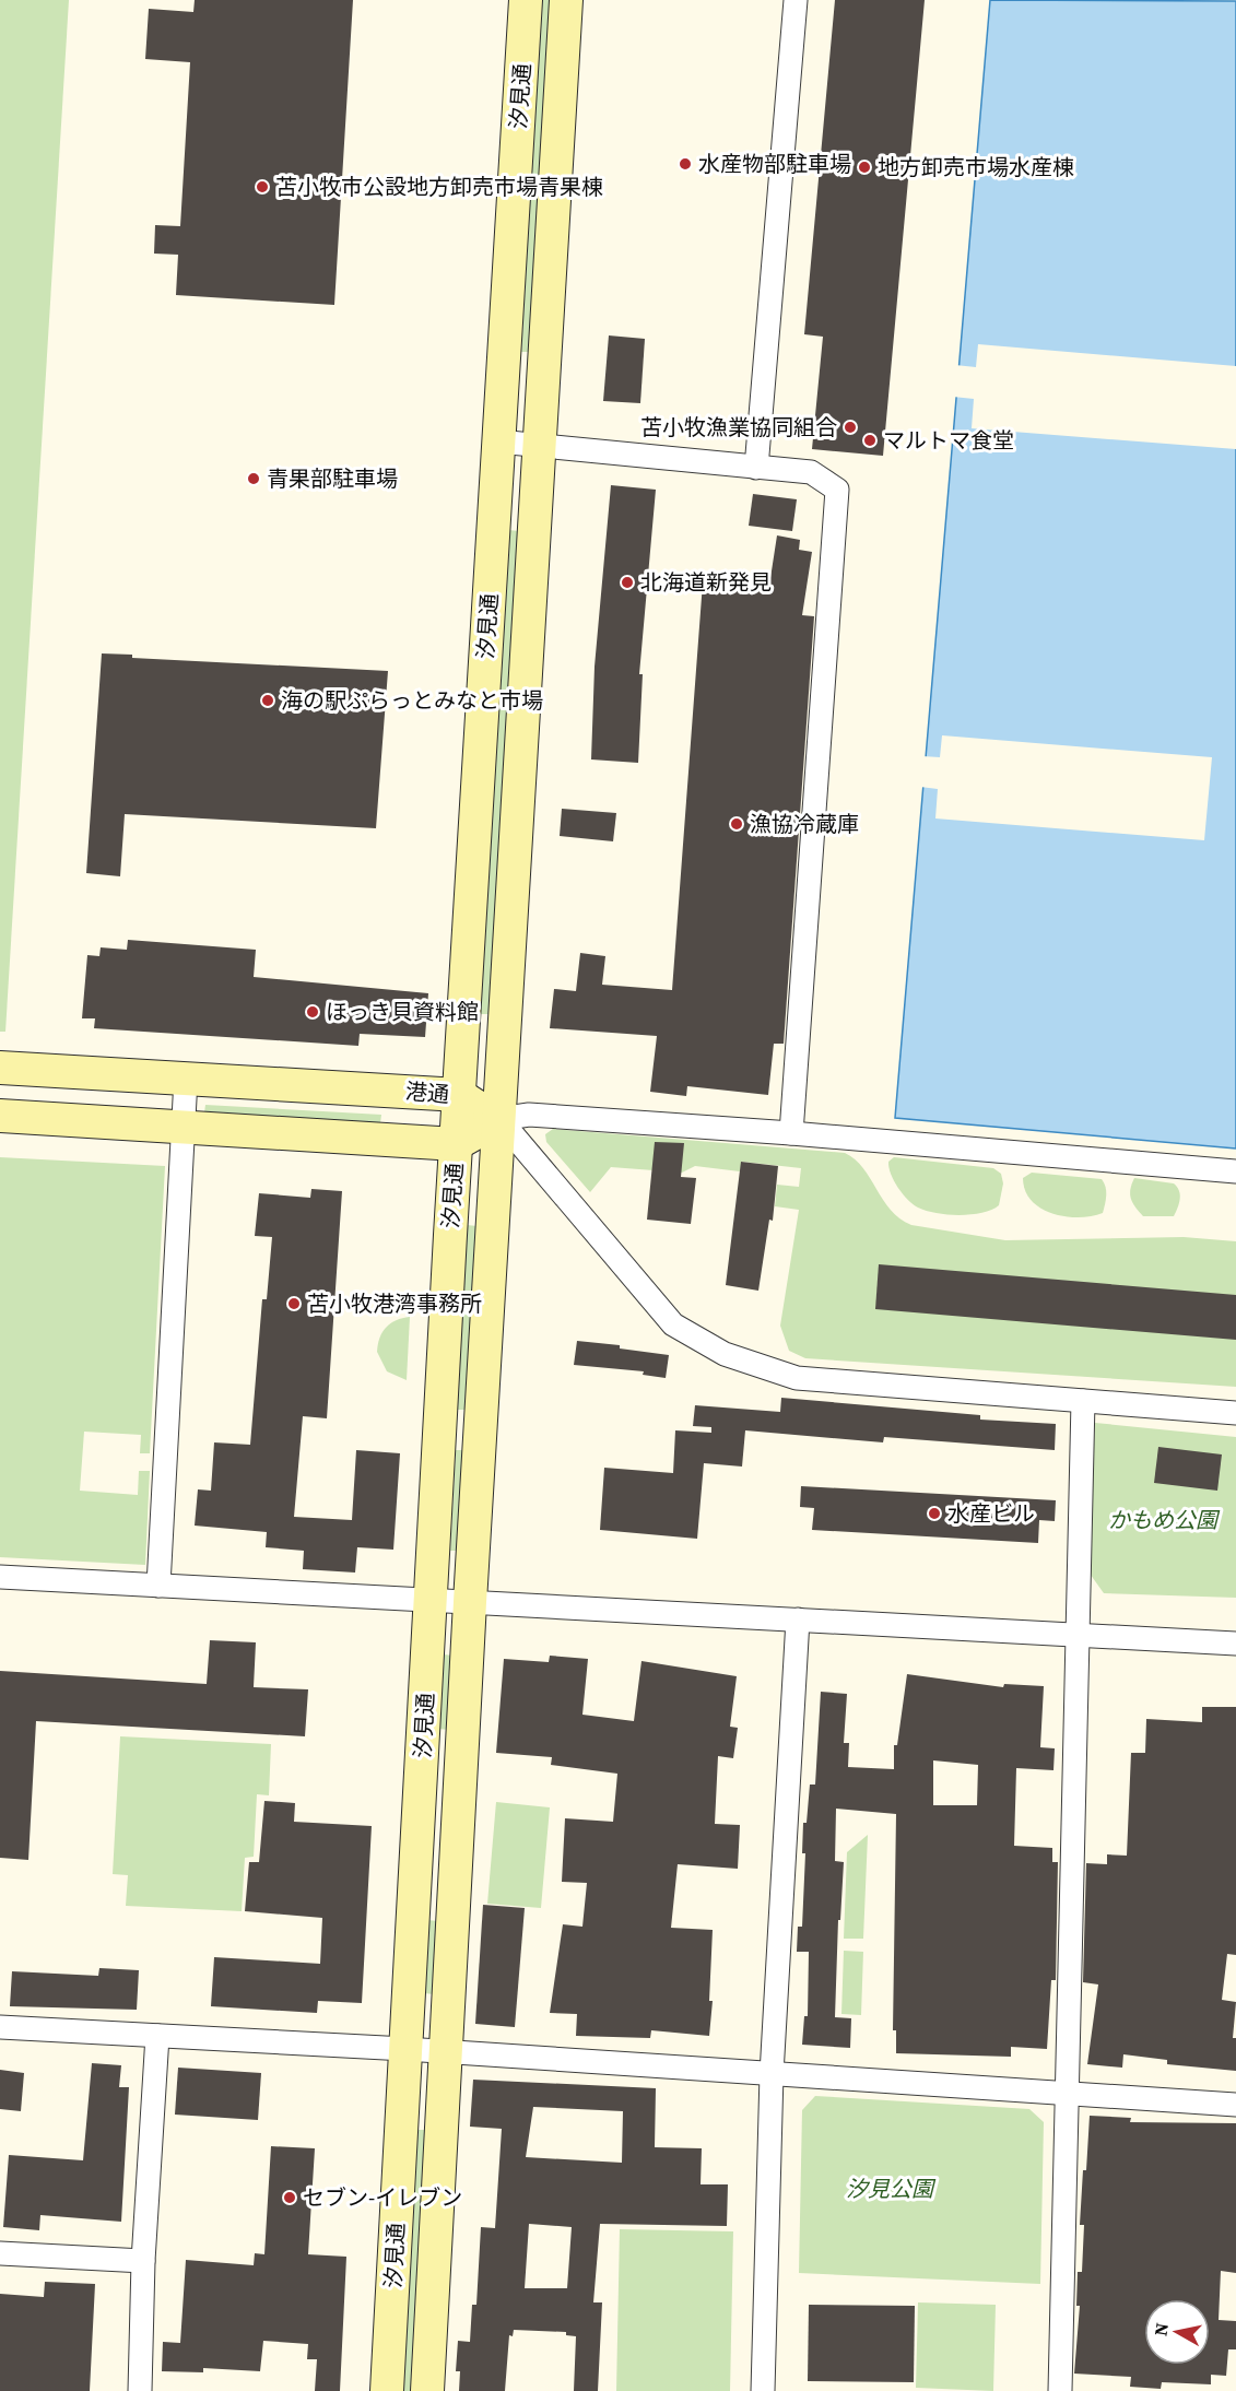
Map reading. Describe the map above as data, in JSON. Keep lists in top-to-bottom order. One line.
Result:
{"streets":{"street":["汐見通","港通"]},"crossings":[["汐見通","港通"]],"parks":["かもめ公園","汐見公園"],"places":["水産物部駐車場","地方卸売市場水産棟","苫小牧市公設地方卸売市場青果棟","苫小牧漁業協同組合","マルトマ食堂","青果部駐車場","北海道新発見","海の駅ぷらっとみなと市場","漁協冷蔵庫","ほっき貝資料館","苫小牧港湾事務所","水産ビル","セブン-イレブン"],"north":"left"}
